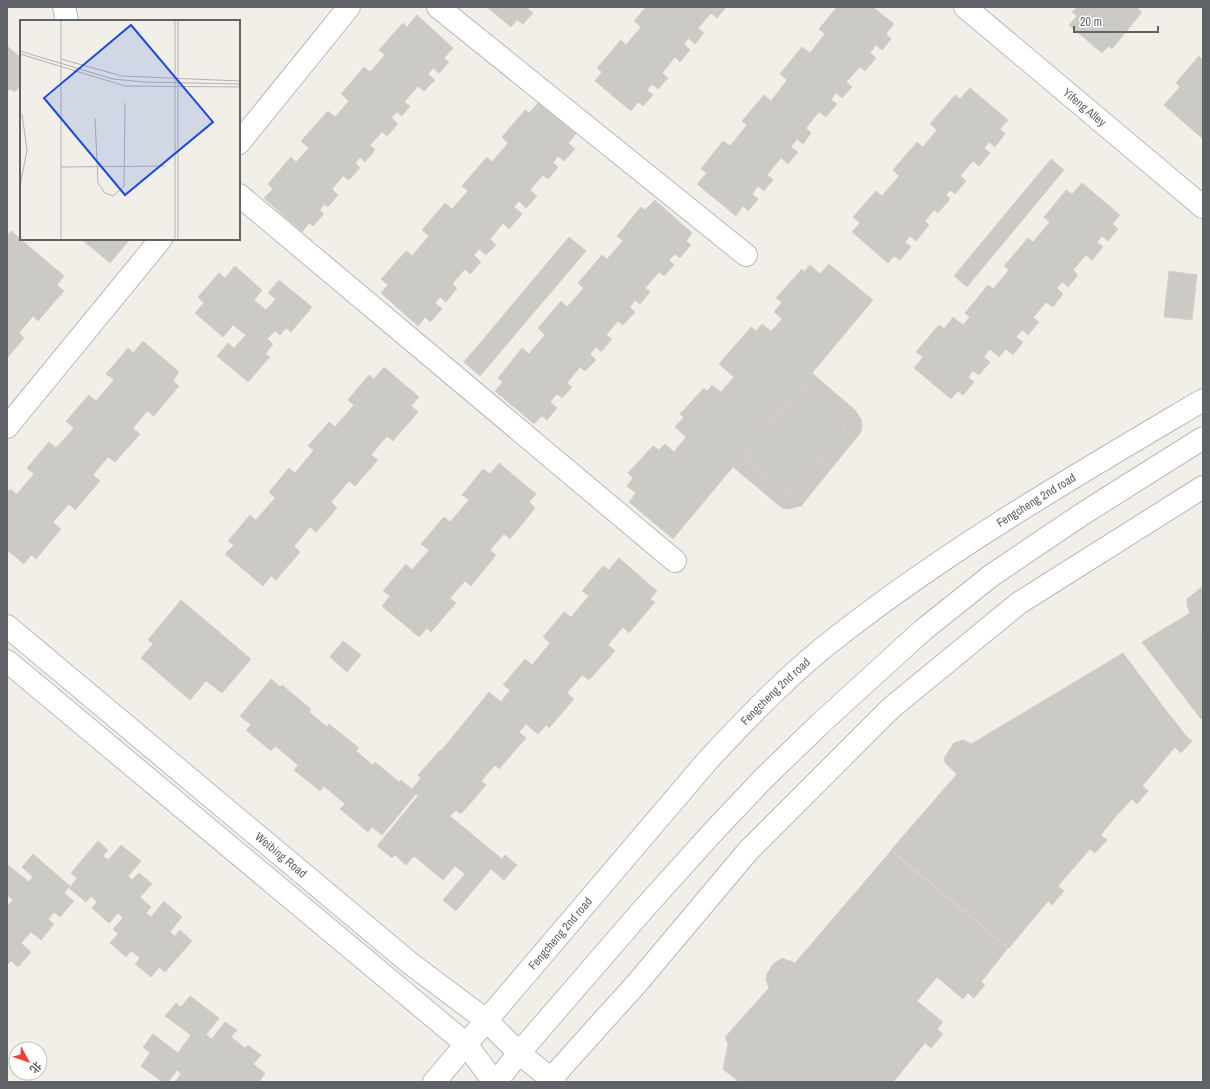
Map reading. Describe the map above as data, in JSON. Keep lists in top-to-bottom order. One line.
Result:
{"streets":{"street":["Yifeng Alley","Fengcheng 2nd road","Weibing Road"]},"crossings":[["Fengcheng 2nd road","Weibing Road"]],"scale_bar":"20 m","north":"bottom right"}
